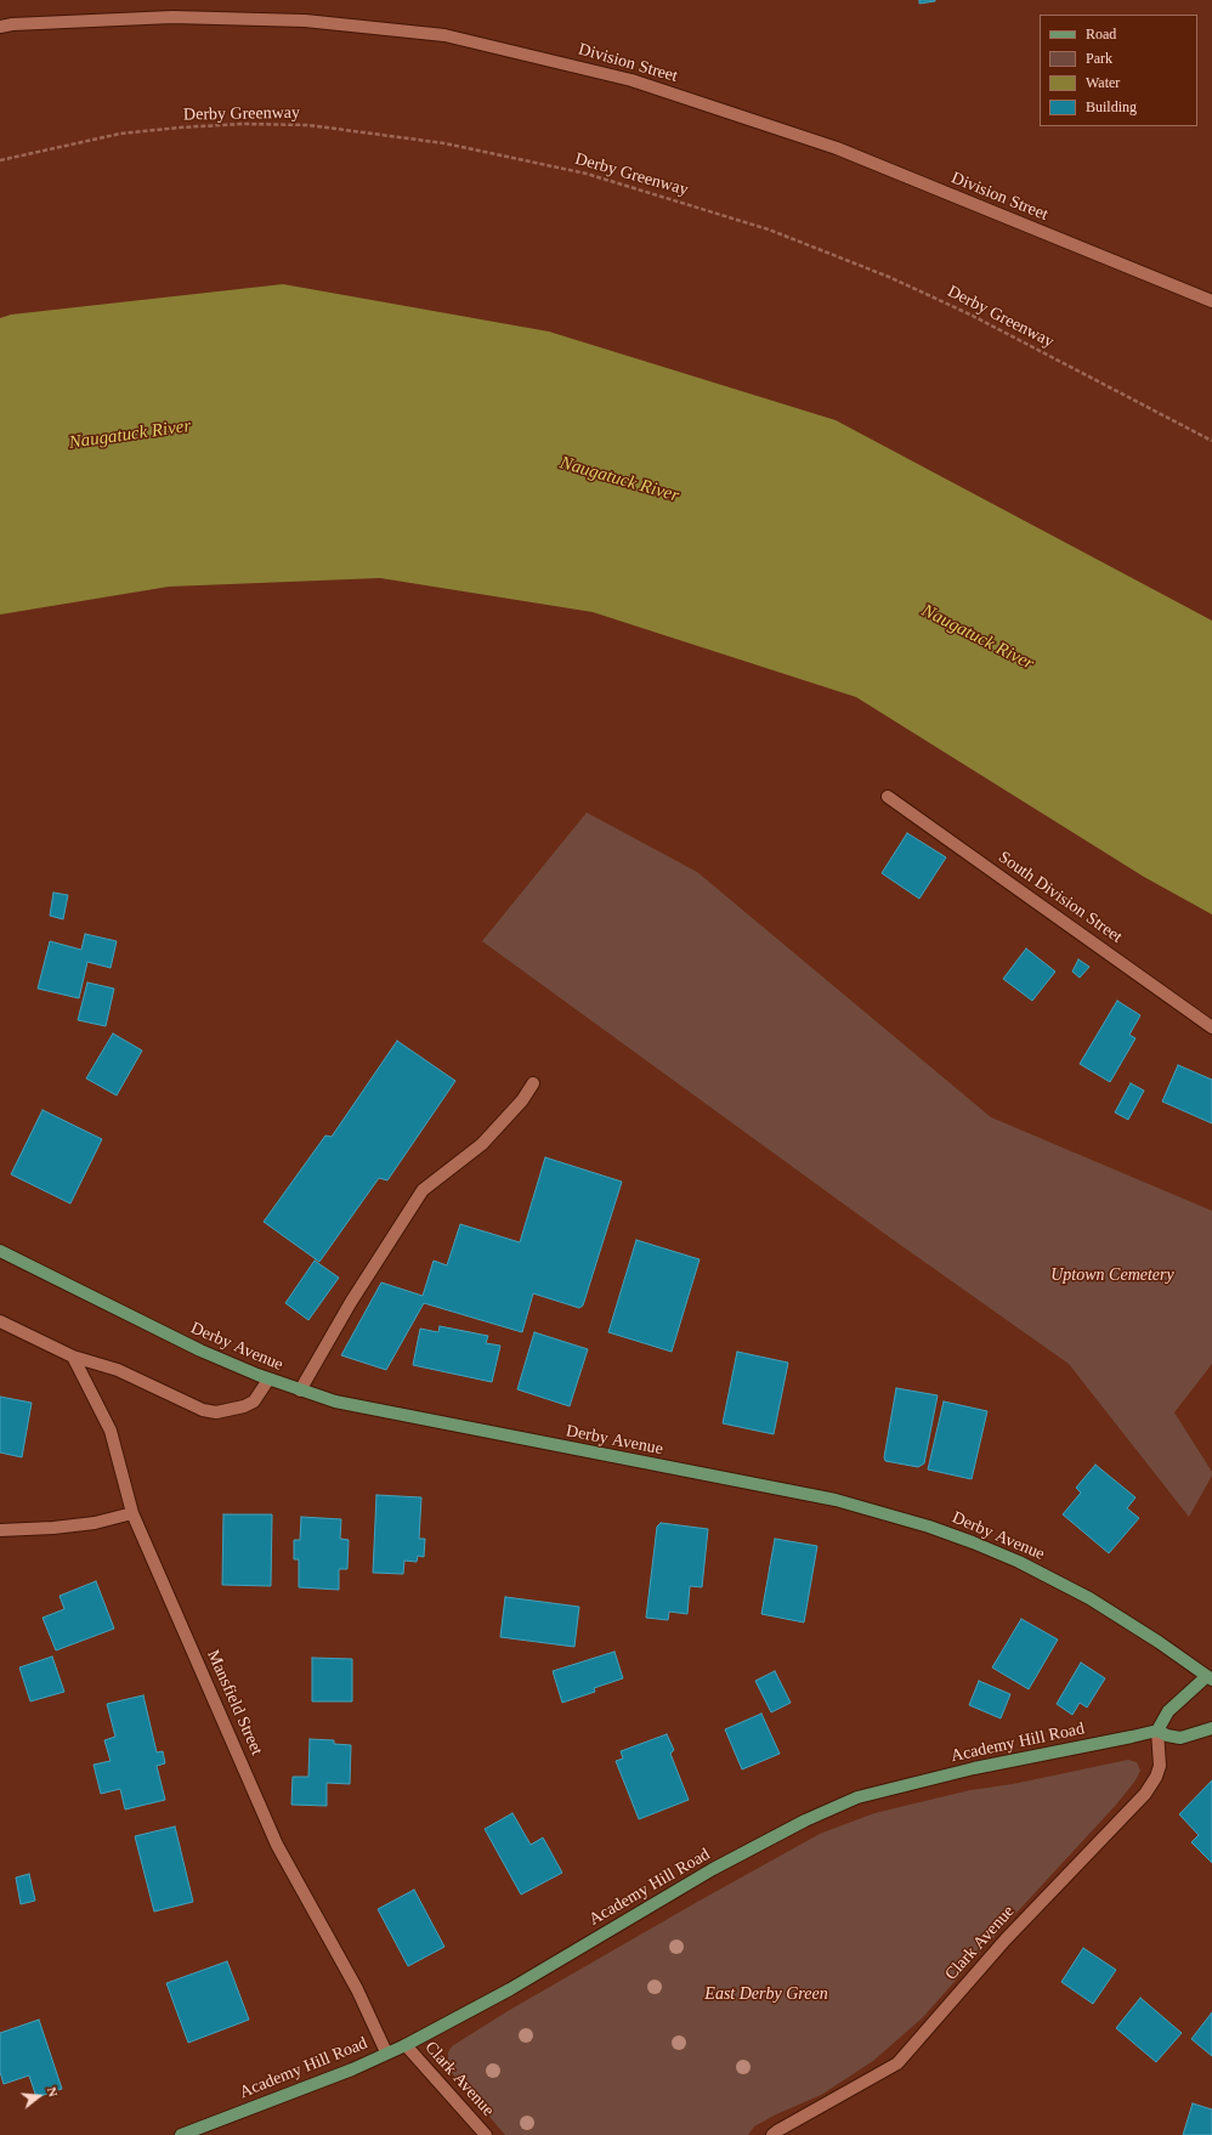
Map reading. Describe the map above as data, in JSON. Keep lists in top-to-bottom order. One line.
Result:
{"streets":{"main road":["Derby Avenue","Academy Hill Road"],"street":["Division Street","South Division Street","Mansfield Street","Clark Avenue"],"path":["Derby Greenway"]},"crossings":[["Mansfield Street","Academy Hill Road"],["Academy Hill Road","Clark Avenue"]],"water":["Naugatuck River"],"parks":["Uptown Cemetery","East Derby Green"],"legend":["Road","Park","Water","Building"],"north":"right"}
